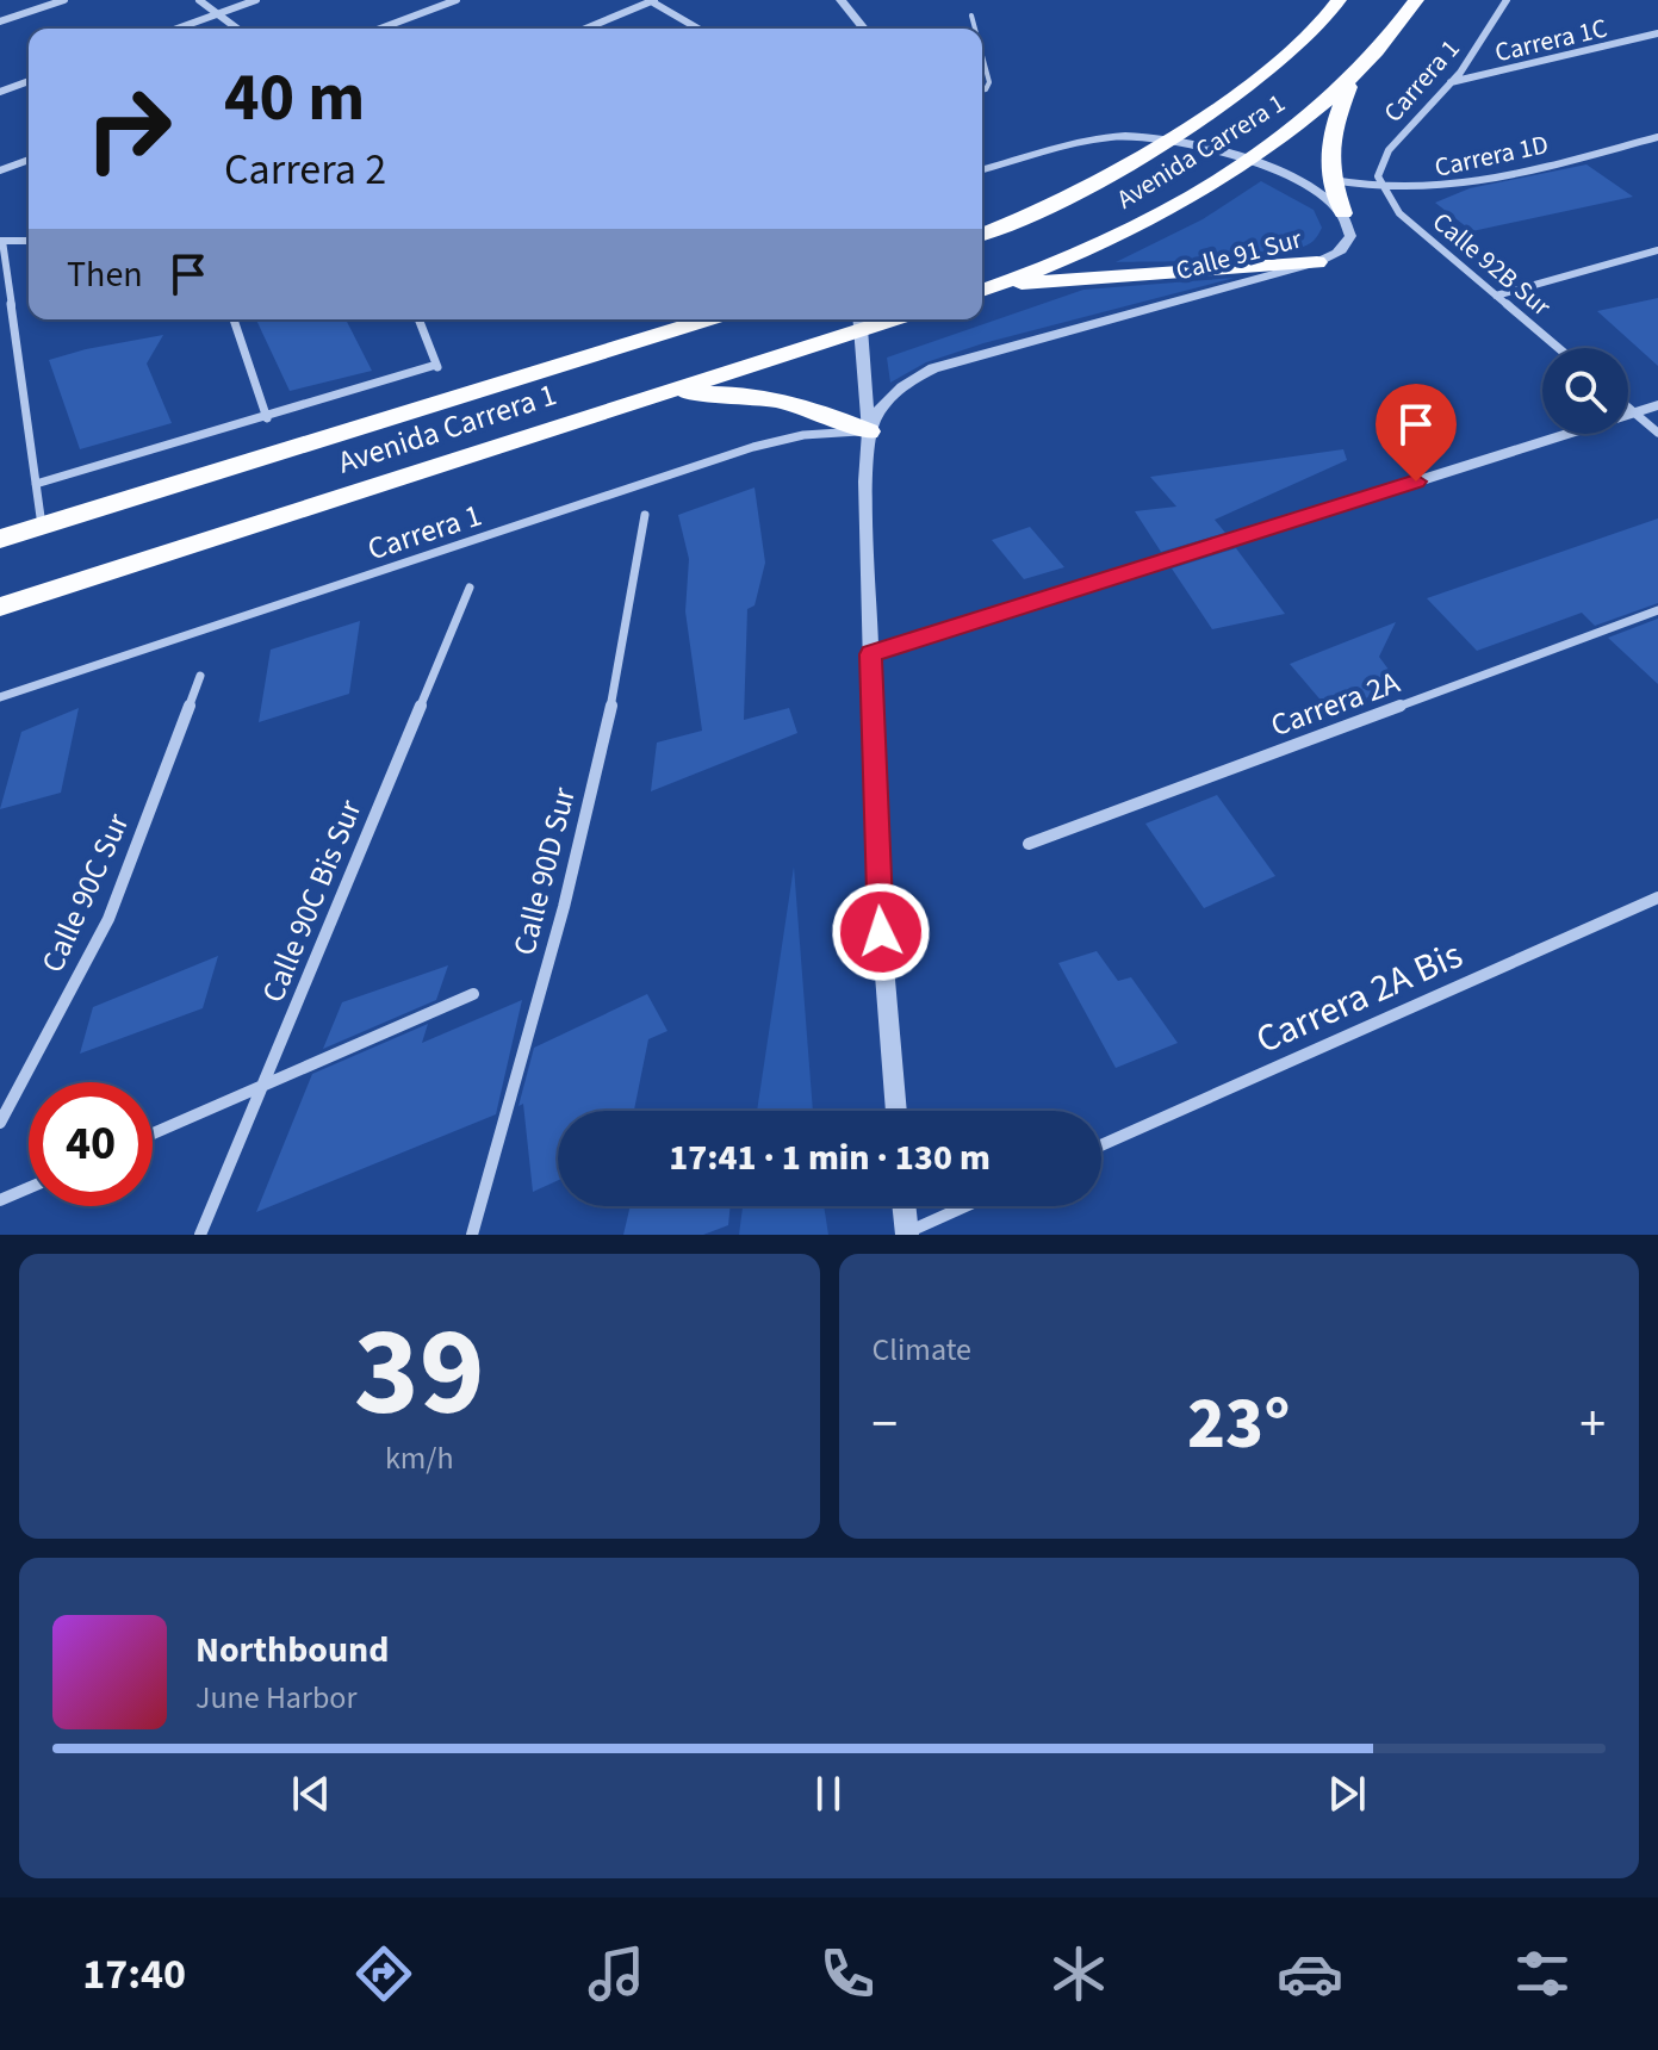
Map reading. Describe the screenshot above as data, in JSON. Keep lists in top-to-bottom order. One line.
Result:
{"streets":{"highway":["Avenida Carrera 1"],"street":["Carrera 1C","Carrera 1","Carrera 1D","Calle 91 Sur","Calle 92B Sur","Carrera 2A","Calle 90D Sur","Calle 90C Sur","Calle 90C Bis Sur","Carrera 2A Bis"]},"crossings":[["Carrera 1C","Carrera 1"],["Carrera 1","Carrera 1D"],["Carrera 1","Calle 91 Sur"],["Carrera 1","Calle 92B Sur"],["Avenida Carrera 1","Calle 91 Sur"],["Carrera 1D","Calle 92B Sur"]],"page":{"turn":["40 m","Carrera 2"],"then":"Then","limit":"40","trip":"17:41 · 1 min · 130 m","tile":[["39","km/h"],"Climate"],"heat":["−","23°","+"],"song":["Northbound","June Harbor"],"tabs":"17:40"}}
